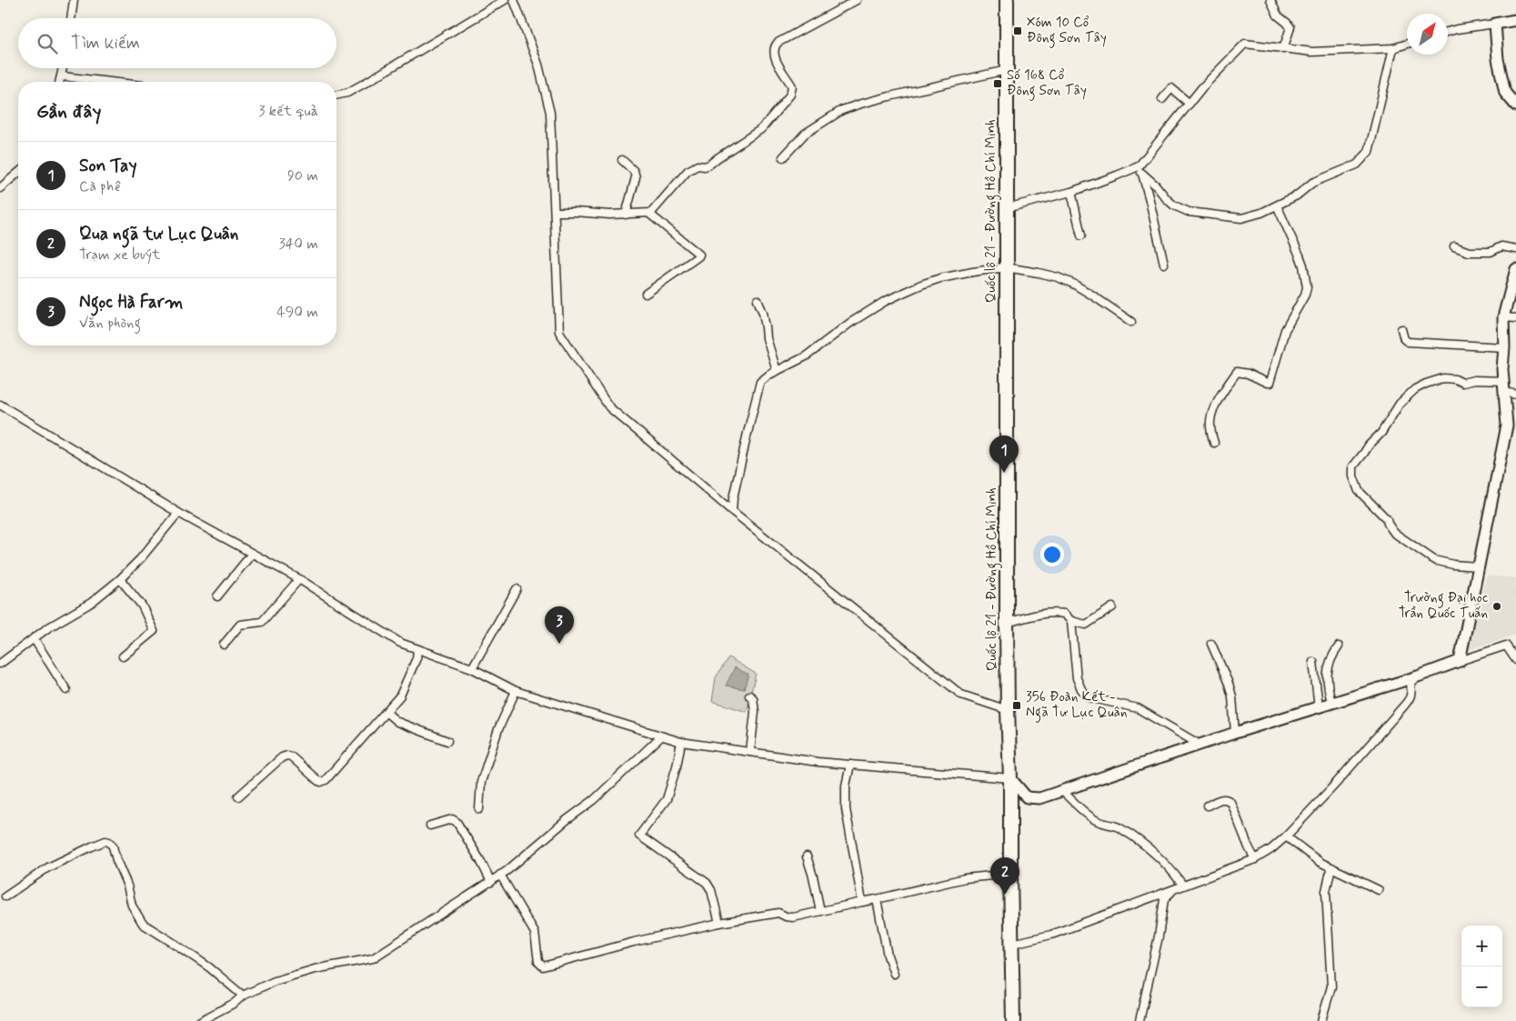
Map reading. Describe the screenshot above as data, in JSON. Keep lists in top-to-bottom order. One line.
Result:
{"streets":{"highway":["Quốc lộ 21 - Đường Hồ Chí Minh"]},"places":{"transit":["Xóm 10 Cổ Đông Sơn Tây","Số 168 Cổ Đông Sơn Tây","356 Đoàn Kết - Ngã Tư Lục Quân"],"other":["Trường Đại học Trần Quốc Tuấn"]},"north":"top right","page":{"search":"Tìm kiếm","heading":["Gần đây","3 kết quả"],"list":[{"mark":"1","name":"Son Tay","note":"Cà phê","value":"90 m"},{"mark":"2","name":"Qua ngã tư Lục Quân","note":"Trạm xe buýt","value":"340 m"},{"mark":"3","name":"Ngọc Hà Farm","note":"Văn phòng","value":"490 m"}],"pins":["1","3","2"],"map_buttons":["+","−"]}}
